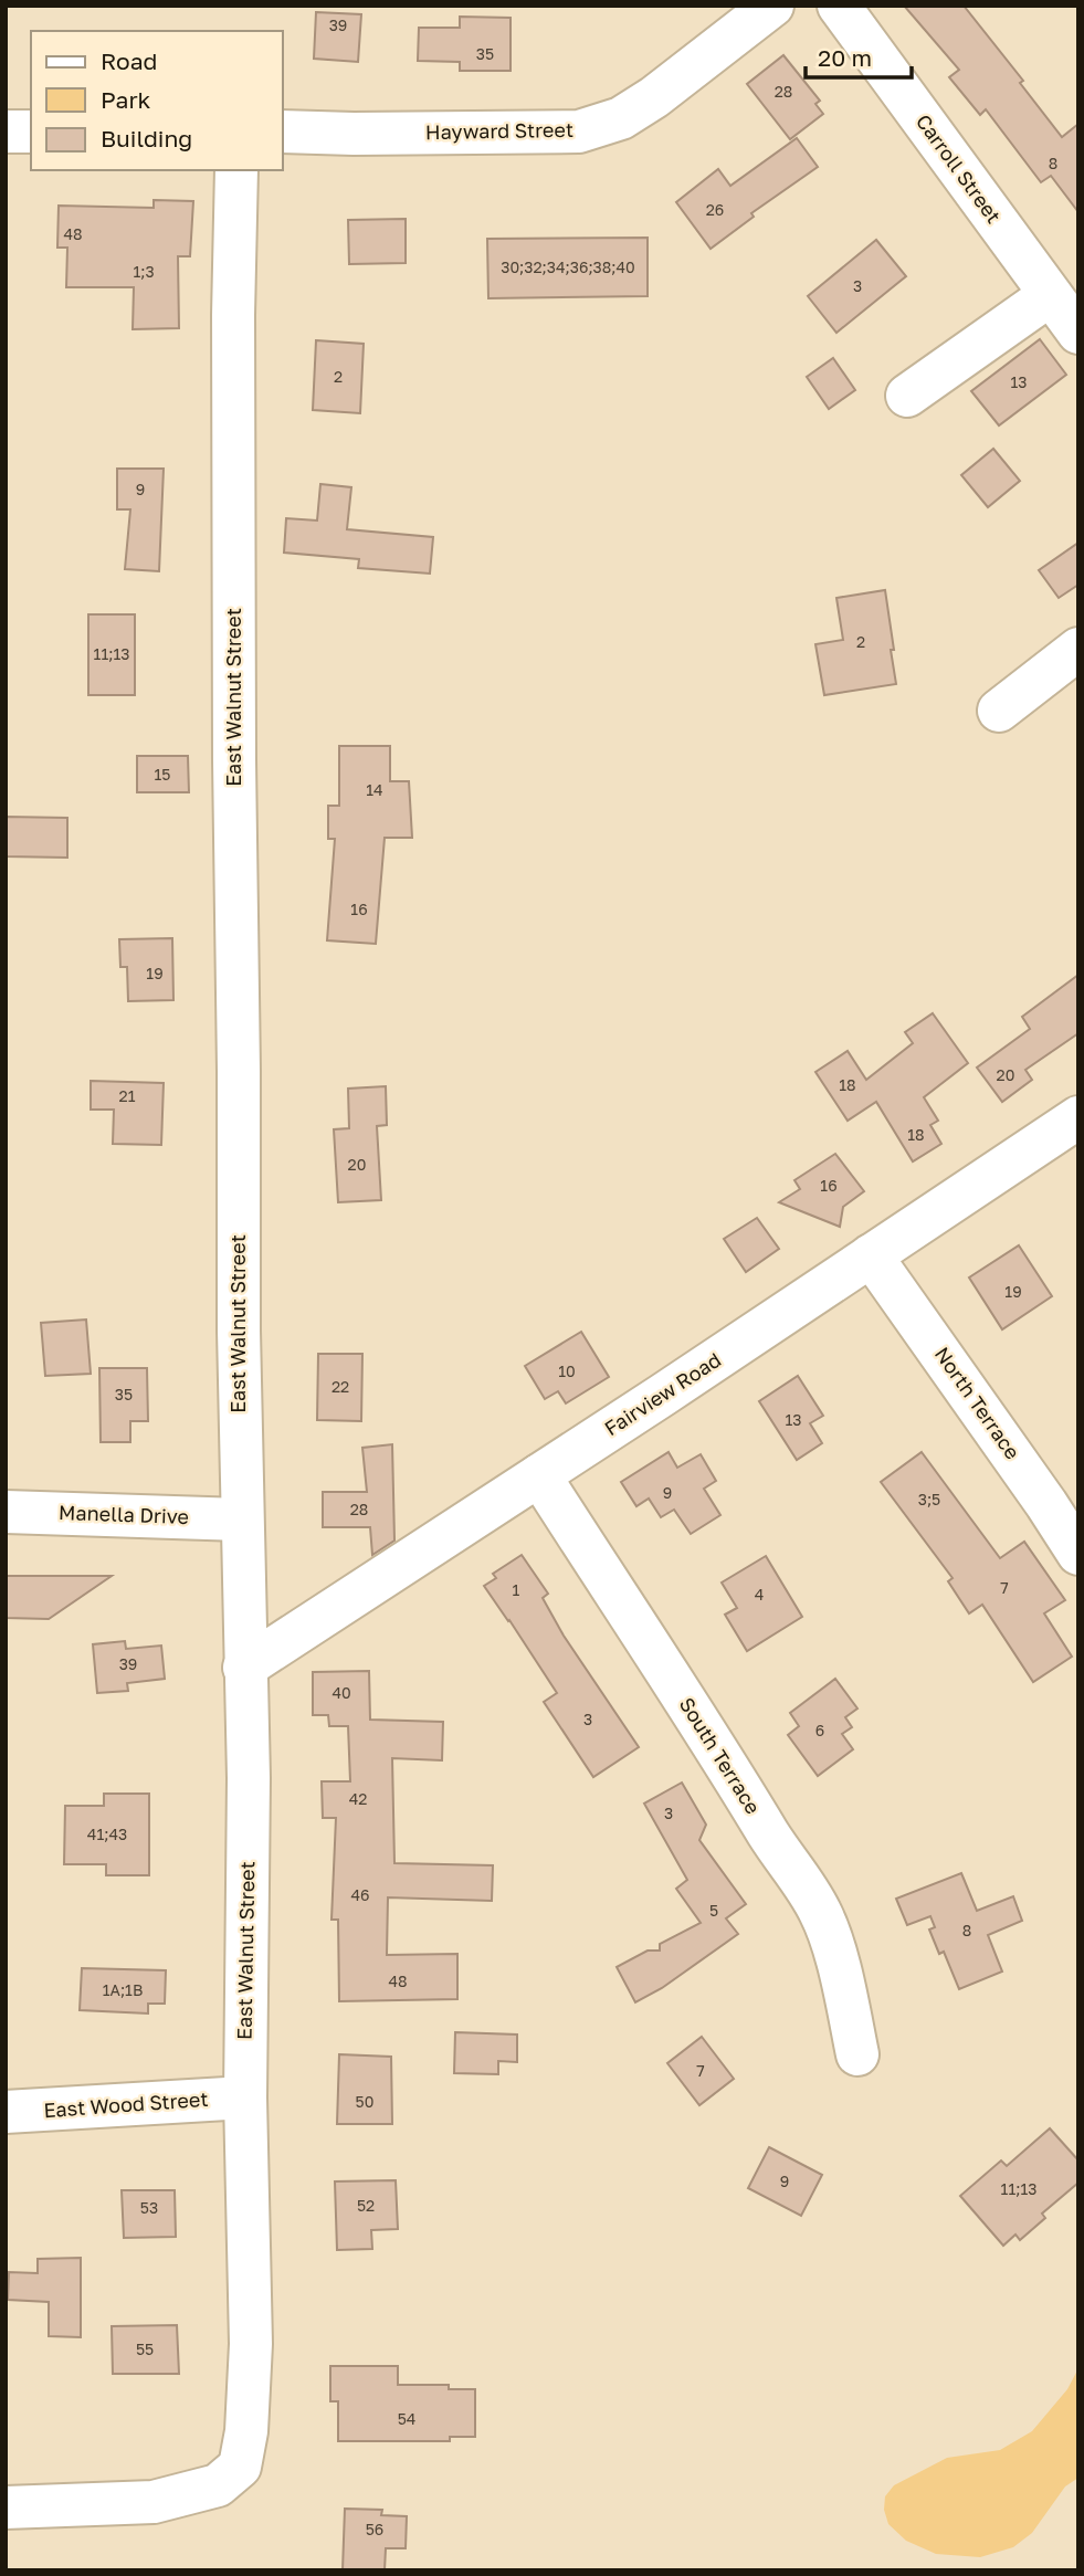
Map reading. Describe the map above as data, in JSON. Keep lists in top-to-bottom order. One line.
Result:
{"streets":{"street":["Hayward Street","Carroll Street","East Walnut Street","Fairview Road","North Terrace","Manella Drive","South Terrace","East Wood Street"]},"crossings":[["East Walnut Street","Fairview Road"],["East Walnut Street","Manella Drive"],["East Walnut Street","East Wood Street"],["Fairview Road","North Terrace"],["Fairview Road","South Terrace"]],"house_numbers":["39","35","28","8","26","48","30;32;34;36;38;40","1;3","3","2","13","9","2","11;13","15","14","16","19","20","18","21","18","20","16","19","10","22","35","13","9","3;5","28","7","1","4","39","40","3","6","42","3","41;43","46","5","8","48","1A;1B","7","50","9","11;13","52","53","55","54","56"],"legend":["Road","Park","Building"],"scale_bar":"20 m"}
